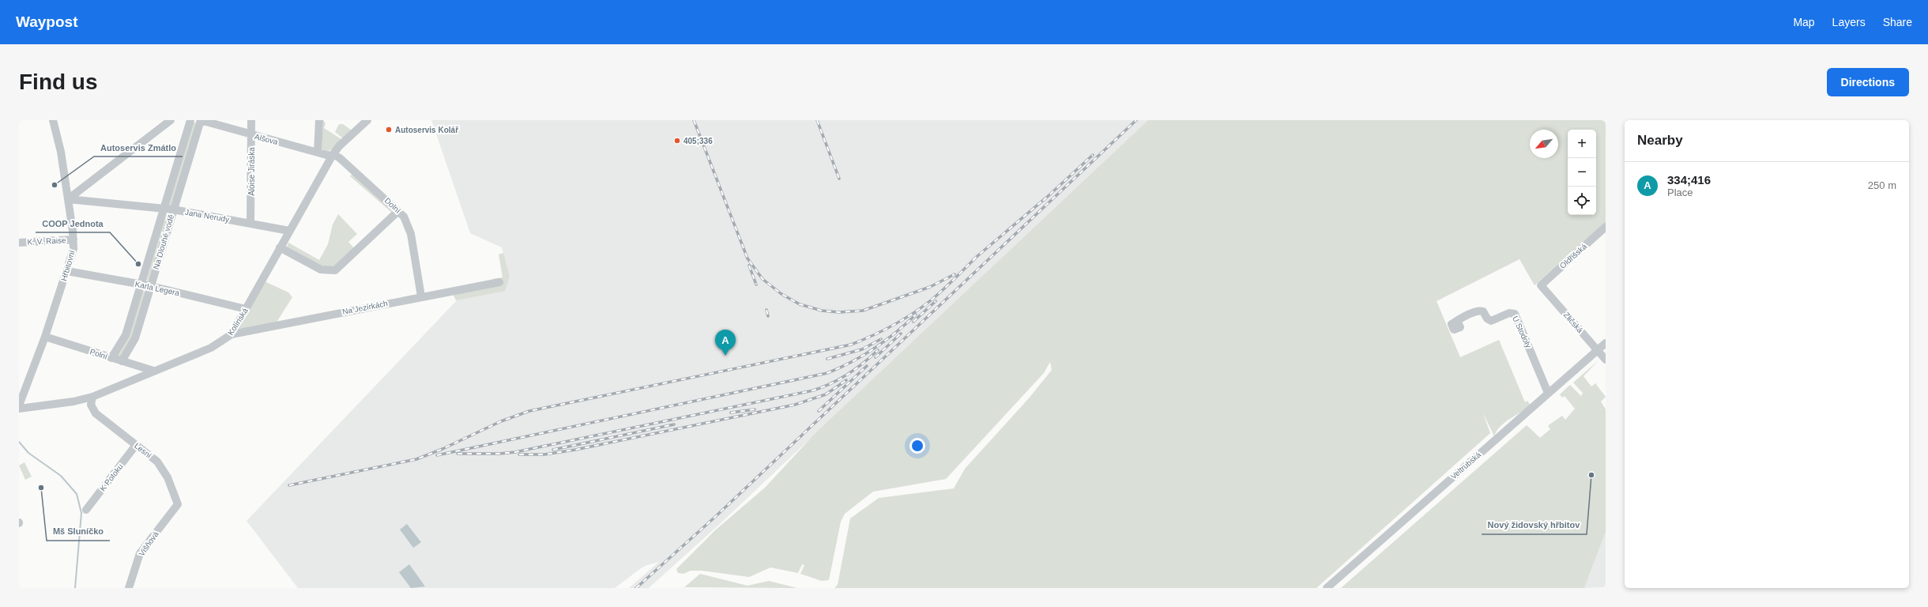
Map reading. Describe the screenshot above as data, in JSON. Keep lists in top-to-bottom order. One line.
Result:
{"streets":{"street":["Alšova","Aloise Jiráska","Dolní","Jana Nerudy","K. V. Raise","Na Dlouhé vodě","Oldřišská","Hřbitovní","Karla Legera","Na Jezírkách","Kolínská","Zličská","U Stodoly","Polní","Lesní","Veltrubská","K Potoku","Višňová"]},"crossings":[["Alšova","Aloise Jiráska"],["Alšova","Dolní"],["Alšova","Na Dlouhé vodě"],["Alšova","Kolínská"],["Aloise Jiráska","Jana Nerudy"],["Dolní","Na Jezírkách"],["Dolní","Kolínská"],["Jana Nerudy","Na Dlouhé vodě"],["Jana Nerudy","Hřbitovní"],["Jana Nerudy","Kolínská"],["K. V. Raise","Hřbitovní"],["Na Dlouhé vodě","Karla Legera"],["Na Dlouhé vodě","Polní"],["Oldřišská","Zličská"],["Hřbitovní","Karla Legera"],["Hřbitovní","Polní"],["Karla Legera","Kolínská"],["Na Jezírkách","Kolínská"],["Kolínská","Polní"],["Kolínská","Lesní"],["Zličská","Veltrubská"],["U Stodoly","Veltrubská"],["Lesní","K Potoku"],["Lesní","Višňová"]],"places":["Autoservis Kolář","405;336","Autoservis Zmátlo","COOP Jednota","Nový židovský hřbitov","Mš Sluníčko"],"north":"bottom left","page":{"header":"Waypost","nav":["Map","Layers","Share"],"buttons":"Directions","title":"Find us","heading":"Nearby","map_buttons":["+","−"],"list":[{"mark":"A","name":"334;416","note":"Place","value":"250 m"}],"pins":"A"}}
